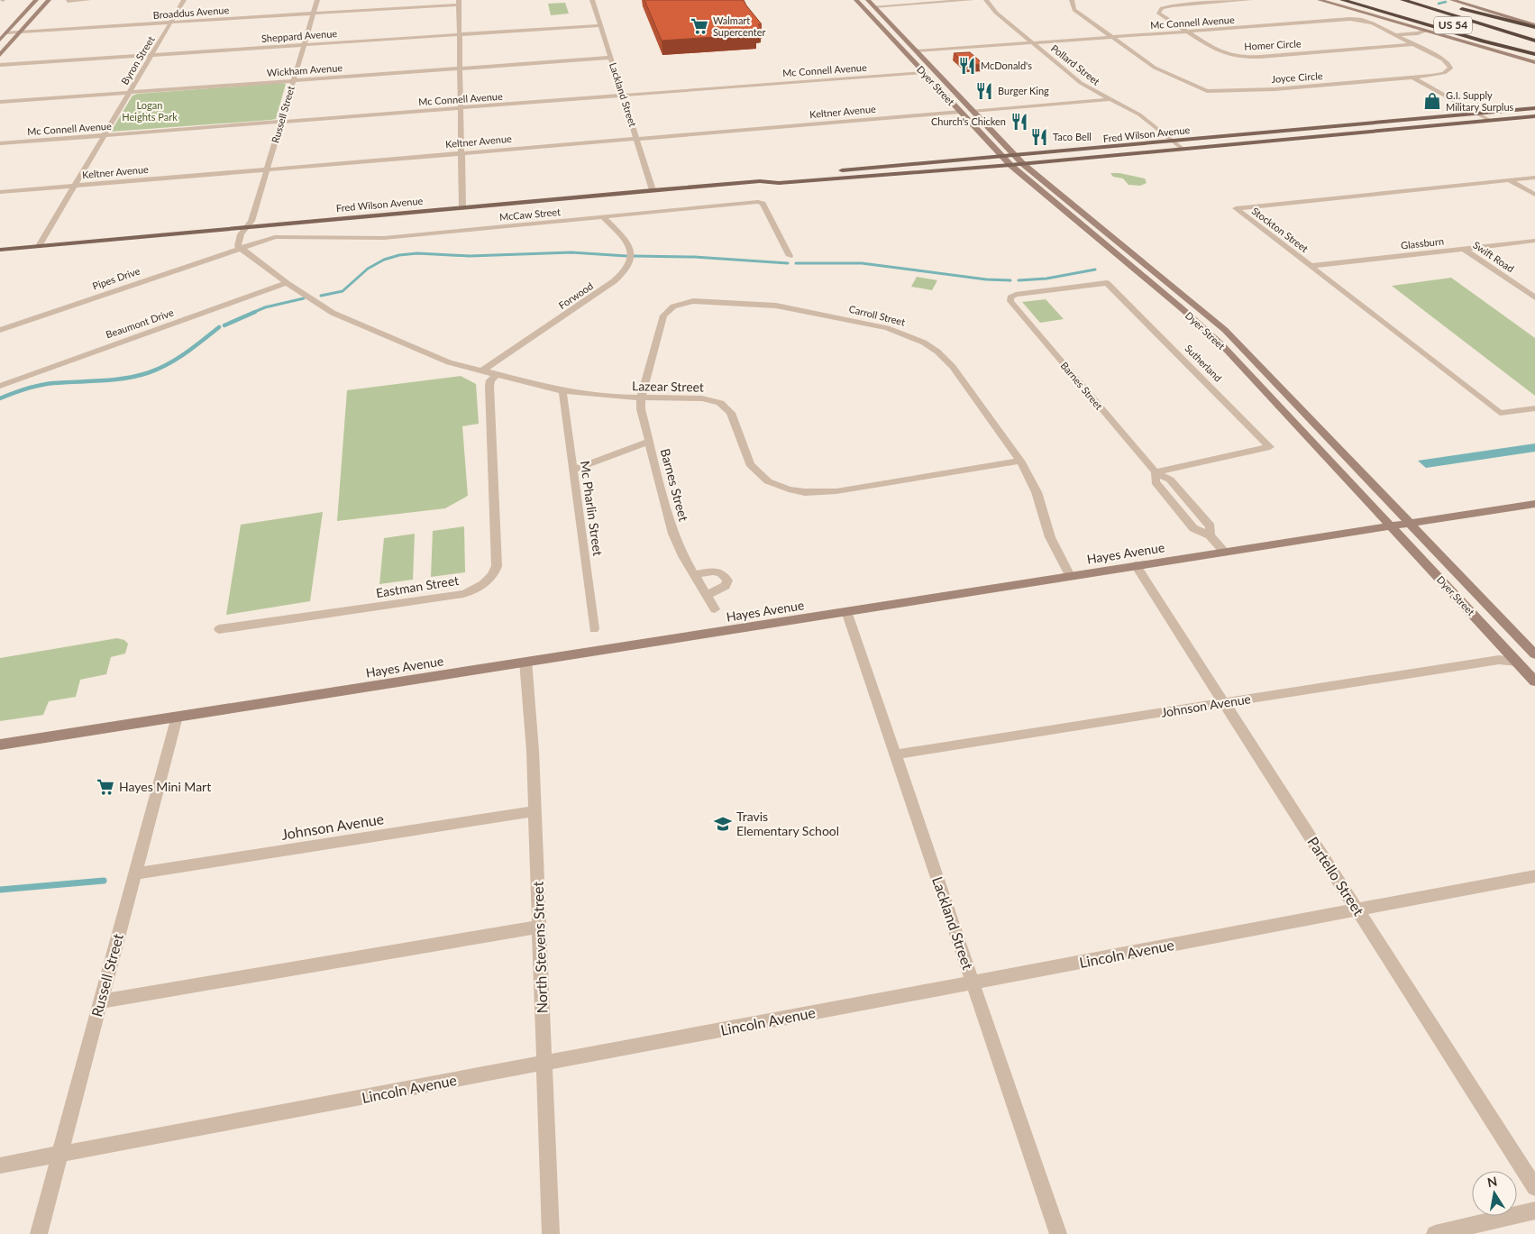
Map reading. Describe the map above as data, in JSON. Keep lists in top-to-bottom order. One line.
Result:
{"streets":{"highway":["US 54"],"main road":["Dyer Street","Fred Wilson Avenue","Hayes Avenue"],"street":["Broaddus Avenue","Mc Connell Avenue","Sheppard Avenue","Homer Circle","Byron Street","Pollard Street","Wickham Avenue","Joyce Circle","Lackland Street","Keltner Avenue","Russell Street","McCaw Street","Stockton Street","Glassburn","Swift Road","Pipes Drive","Forwood","Carroll Street","Beaumont Drive","Sutherland","Barnes Street","Lazear Street","Mc Pharlin Street","Eastman Street","Johnson Avenue","Partello Street","North Stevens Street","Lincoln Avenue"]},"crossings":[["Broaddus Avenue","Byron Street"],["Broaddus Avenue","Russell Street"],["Mc Connell Avenue","Homer Circle"],["Mc Connell Avenue","Byron Street"],["Mc Connell Avenue","Pollard Street"],["Mc Connell Avenue","Joyce Circle"],["Mc Connell Avenue","Dyer Street"],["Mc Connell Avenue","Lackland Street"],["Mc Connell Avenue","Russell Street"],["Sheppard Avenue","Byron Street"],["Sheppard Avenue","Lackland Street"],["Sheppard Avenue","Russell Street"],["Homer Circle","Joyce Circle"],["Byron Street","Wickham Avenue"],["Byron Street","Keltner Avenue"],["Byron Street","Fred Wilson Avenue"],["Pollard Street","Fred Wilson Avenue"],["Wickham Avenue","Lackland Street"],["Wickham Avenue","Russell Street"],["Dyer Street","Keltner Avenue"],["Dyer Street","Fred Wilson Avenue"],["Dyer Street","Hayes Avenue"],["Dyer Street","Johnson Avenue"],["Lackland Street","Keltner Avenue"],["Lackland Street","Fred Wilson Avenue"],["Lackland Street","Hayes Avenue"],["Lackland Street","Johnson Avenue"],["Lackland Street","Lincoln Avenue"],["Keltner Avenue","Russell Street"],["Russell Street","Fred Wilson Avenue"],["Russell Street","McCaw Street"],["Russell Street","Pipes Drive"],["Russell Street","Lazear Street"],["Russell Street","Hayes Avenue"],["Russell Street","Johnson Avenue"],["Russell Street","Lincoln Avenue"],["McCaw Street","Pipes Drive"],["McCaw Street","Forwood"],["McCaw Street","Lazear Street"],["Stockton Street","Glassburn"],["Glassburn","Swift Road"],["Pipes Drive","Lazear Street"],["Forwood","Lazear Street"],["Carroll Street","Barnes Street"],["Carroll Street","Lazear Street"],["Carroll Street","Hayes Avenue"],["Beaumont Drive","Lazear Street"],["Sutherland","Barnes Street"],["Barnes Street","Lazear Street"],["Barnes Street","Hayes Avenue"],["Lazear Street","Mc Pharlin Street"],["Lazear Street","Eastman Street"],["Hayes Avenue","Partello Street"],["Hayes Avenue","North Stevens Street"],["Johnson Avenue","Partello Street"],["Johnson Avenue","North Stevens Street"],["Partello Street","Lincoln Avenue"],["North Stevens Street","Lincoln Avenue"]],"parks":["Logan Heights Park"],"places":{"supermarket":["Walmart Supercenter","Hayes Mini Mart"],"restaurant":["McDonald's","Burger King","Church's Chicken","Taco Bell"],"shop":["G.I. Supply Military Surplus"],"school or university":["Travis Elementary School"]},"north":"top"}
